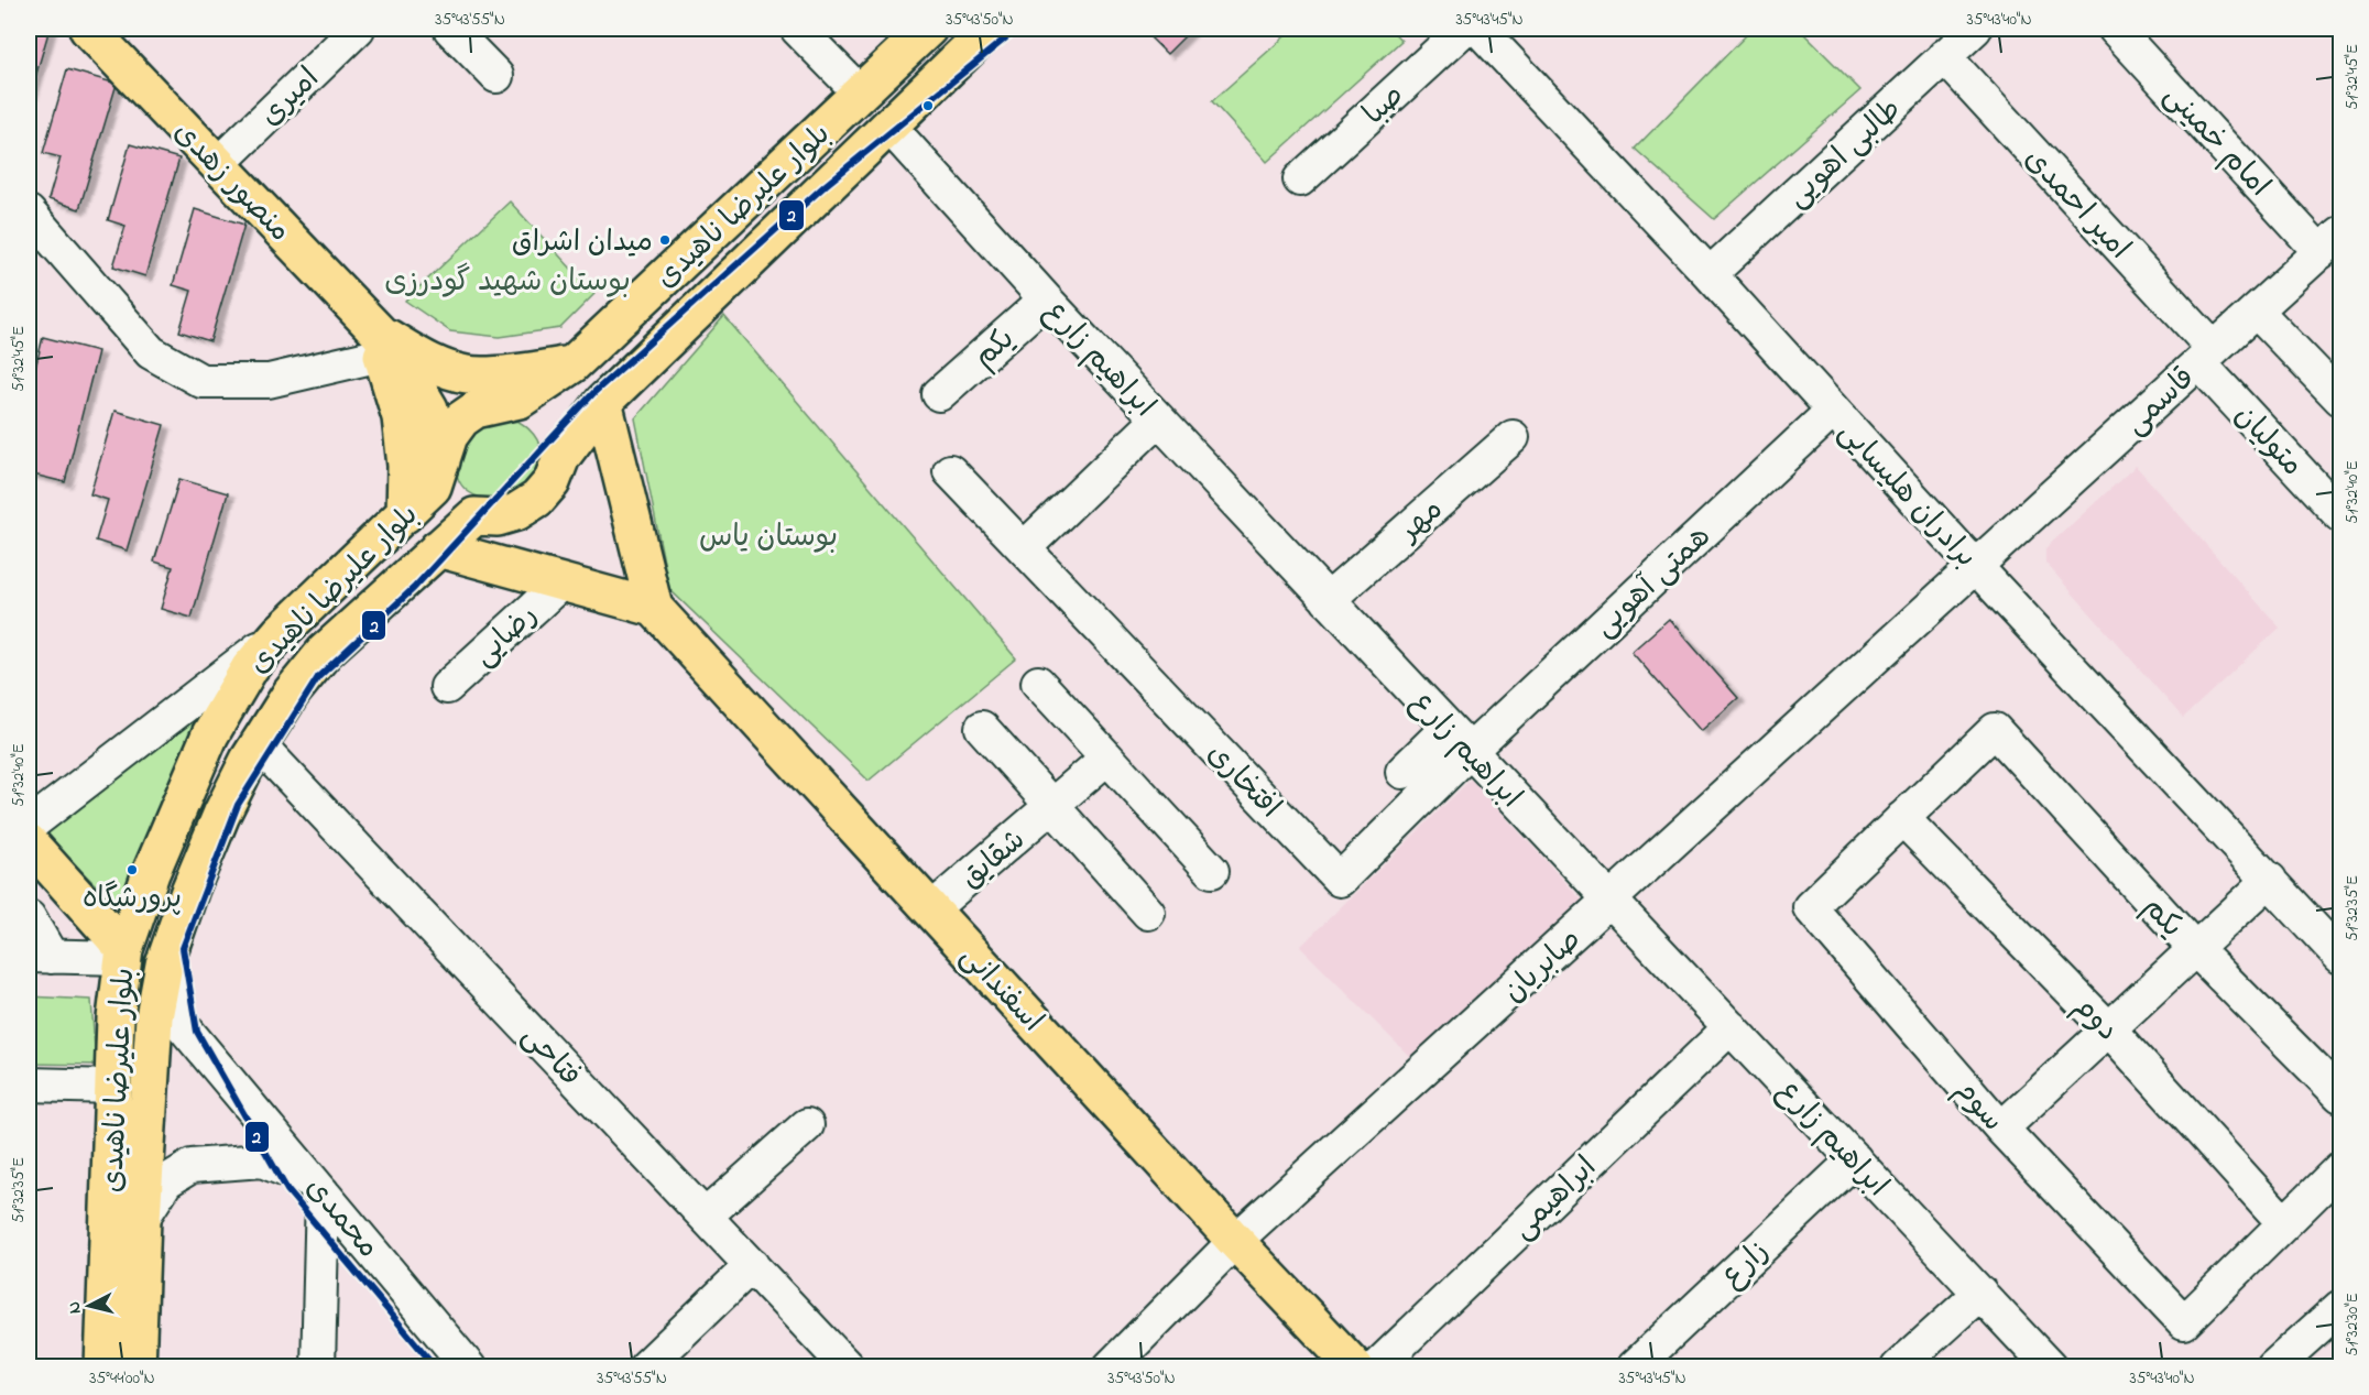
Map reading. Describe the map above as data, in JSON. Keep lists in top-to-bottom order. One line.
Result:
{"streets":{"main road":["منصور زهدی","بلوار علیرضا ناهیدی","اسفندانی"],"street":["امیری","صبا","امام خمینی","طالبی اهویی","امیر احمدی","یکم","ابراهیم زارع","قاسمی","متولیان","برادران هلیسایی","مهر","همتی آهویی","رضایی","افتخاری","شقایق","صابریان","دوم","فتاحی","سوم","ابراهیمی","محمدی","زارع"]},"crossings":[["امیری","منصور زهدی"],["امام خمینی","قاسمی"],["طالبی اهویی","امیر احمدی"],["طالبی اهویی","برادران هلیسایی"],["منصور زهدی","بلوار علیرضا ناهیدی"],["امیر احمدی","قاسمی"],["امیر احمدی","متولیان"],["بلوار علیرضا ناهیدی","ابراهیم زارع"],["بلوار علیرضا ناهیدی","فتاحی"],["بلوار علیرضا ناهیدی","محمدی"],["یکم","ابراهیم زارع"],["یکم","سوم"],["ابراهیم زارع","مهر"],["ابراهیم زارع","همتی آهویی"],["ابراهیم زارع","افتخاری"],["ابراهیم زارع","صابریان"],["ابراهیم زارع","ابراهیمی"],["ابراهیم زارع","زارع"],["قاسمی","متولیان"],["قاسمی","برادران هلیسایی"],["قاسمی","صابریان"],["برادران هلیسایی","همتی آهویی"],["برادران هلیسایی","صابریان"],["همتی آهویی","افتخاری"],["شقایق","اسفندانی"],["صابریان","اسفندانی"],["دوم","سوم"]],"parks":["بوستان شهید گودرزی","بوستان یاس"],"places":["میدان اشراق","پرورشگاه"],"lines":["transit line 2"],"north":"left","coordinates":["35°43'55\"N","35°43'50\"N","35°43'45\"N","35°43'40\"N","51°32'45\"E","51°32'40\"E","51°32'35\"E","51°32'30\"E","35°44'00\"N"]}
